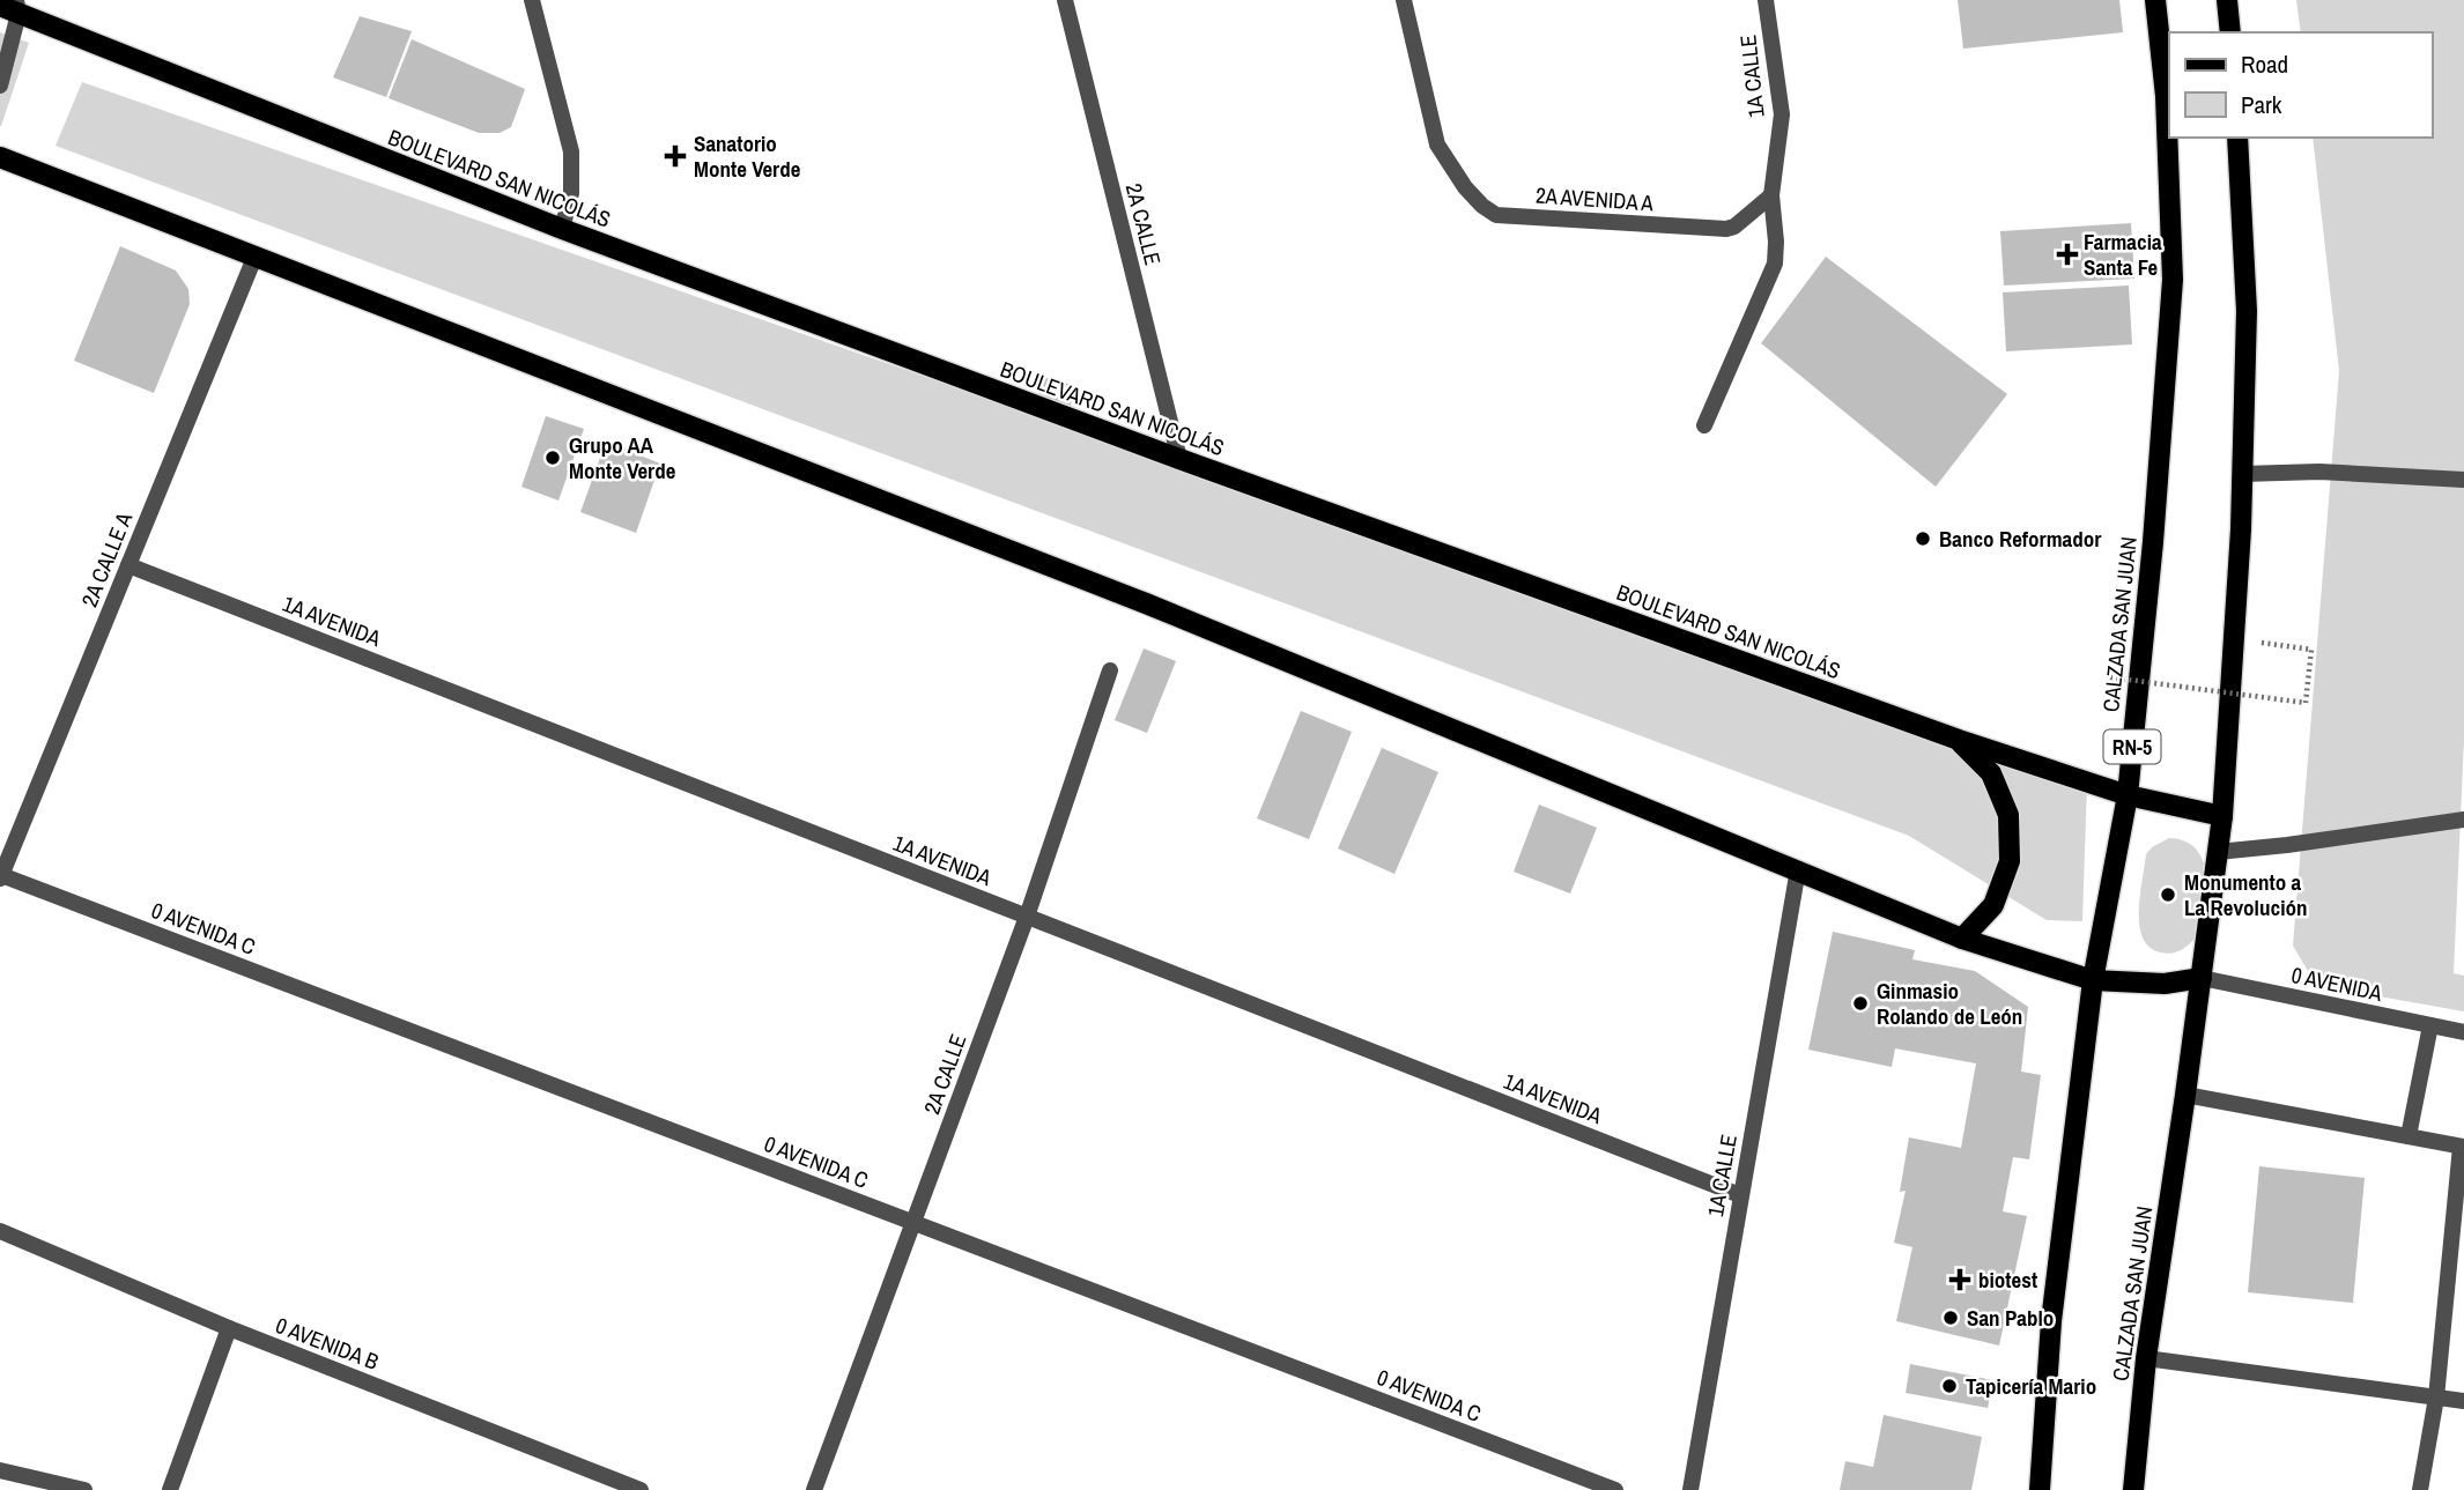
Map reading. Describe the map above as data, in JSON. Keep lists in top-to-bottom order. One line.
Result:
{"streets":{"main road":["BOULEVARD SAN NICOLÁS","CALZADA SAN JUAN","RN-5"],"street":["1A CALLE","2A AVENIDA A","2A CALLE","2A CALLE A","1A AVENIDA","0 AVENIDA C","0 AVENIDA","0 AVENIDA B"]},"crossings":[["1A CALLE","2A AVENIDA A"],["1A CALLE","1A AVENIDA"],["BOULEVARD SAN NICOLÁS","2A CALLE"],["BOULEVARD SAN NICOLÁS","CALZADA SAN JUAN"],["2A CALLE","1A AVENIDA"],["2A CALLE","0 AVENIDA C"],["2A CALLE A","1A AVENIDA"],["2A CALLE A","0 AVENIDA C"],["CALZADA SAN JUAN","0 AVENIDA"]],"places":{"health":["Sanatorio Monte Verde","Farmacia Santa Fe","biotest"],"other":["Grupo AA Monte Verde","Banco Reformador","Monumento a La Revolución","Ginmasio Rolando de León","San Pablo","Tapicería Mario"]},"legend":["Road","Park"]}
